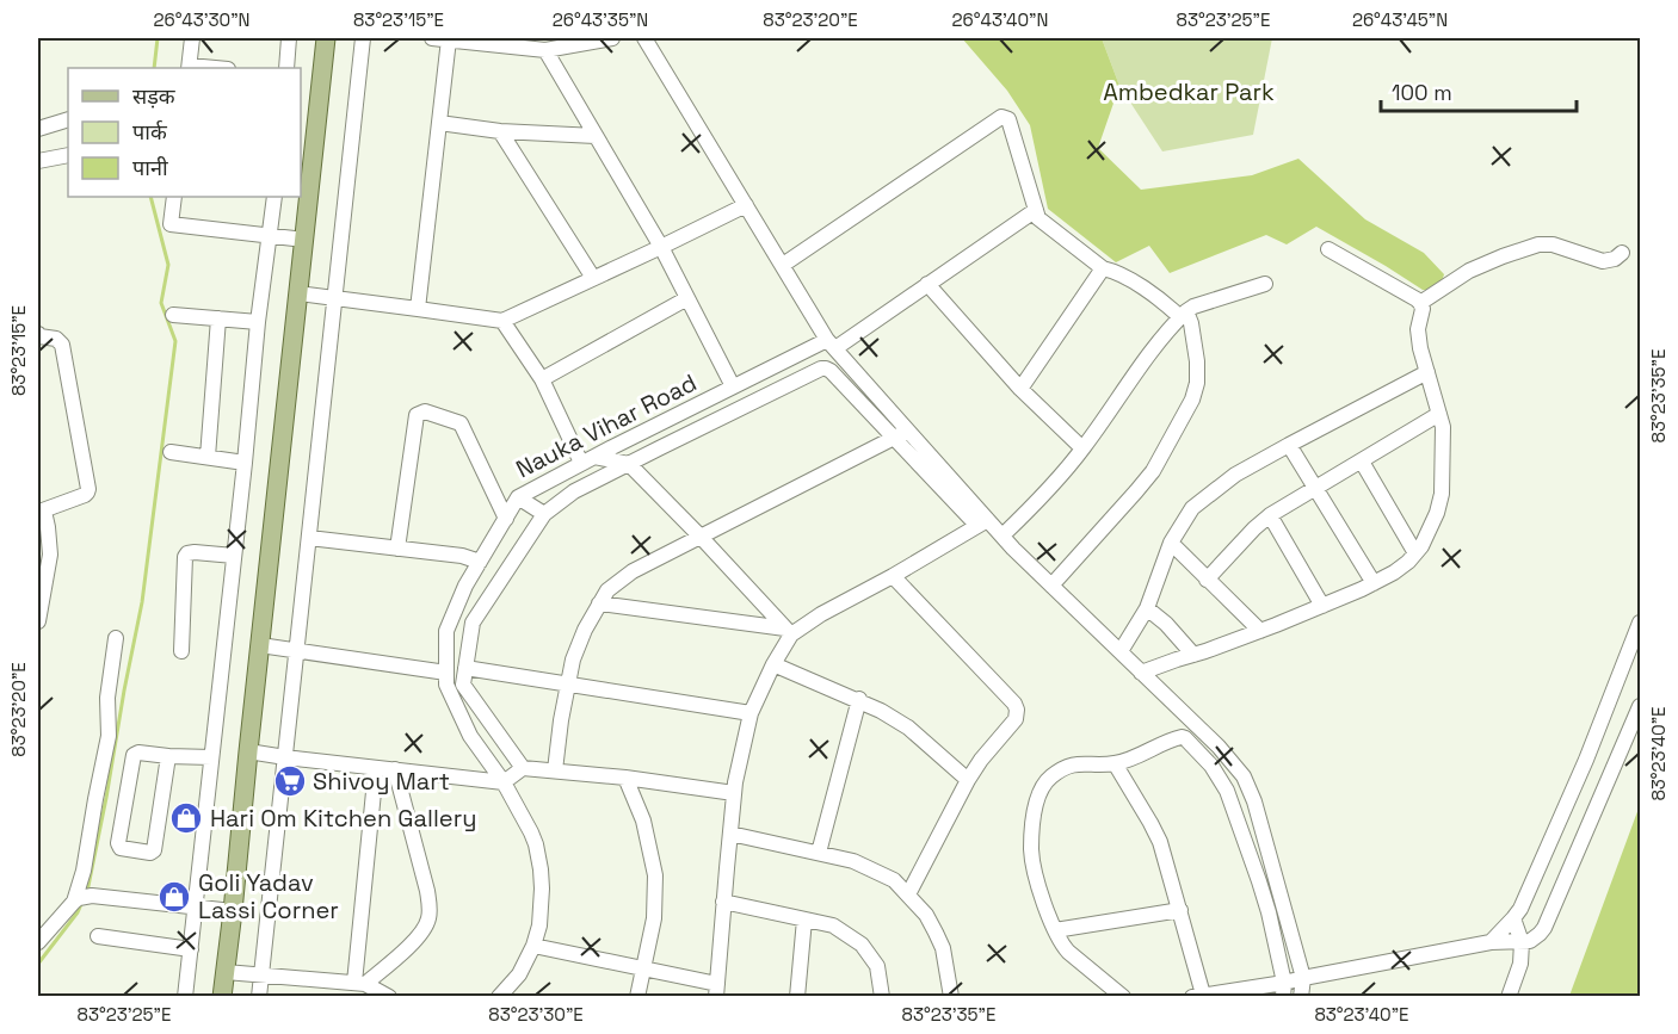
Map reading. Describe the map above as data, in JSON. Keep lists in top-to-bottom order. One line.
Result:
{"streets":{"street":["Nauka Vihar Road"]},"parks":["Ambedkar Park"],"places":{"supermarket":["Shivoy Mart"],"shop":["Hari Om Kitchen Gallery","Goli Yadav Lassi Corner"]},"legend":["सड़क","पार्क","पानी"],"scale_bar":"100 m","coordinates":["26°43'30\"N","83°23'15\"E","26°43'35\"N","83°23'20\"E","26°43'40\"N","83°23'25\"E","26°43'45\"N","83°23'35\"E","83°23'40\"E","83°23'30\"E"]}
